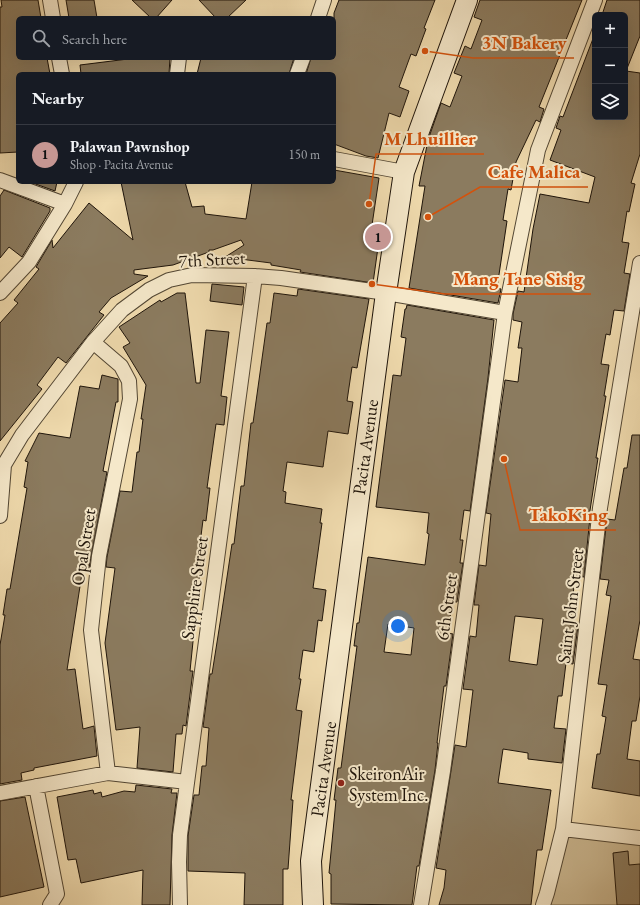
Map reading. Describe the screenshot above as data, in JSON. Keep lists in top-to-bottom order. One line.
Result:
{"streets":{"main road":["Pacita Avenue"],"street":["7th Street","Opal Street","Sapphire Street","Saint John Street","6th Street"]},"crossings":[["7th Street","Pacita Avenue"],["7th Street","Opal Street"],["7th Street","Sapphire Street"],["7th Street","6th Street"]],"places":["3N Bakery","M Lhuillier","Cafe Malica","Mang Tane Sisig","TakoKing","SkeironAir System Inc."],"page":{"map_buttons":["+","−"],"search":"Search here","heading":"Nearby","list":[{"mark":"1","name":"Palawan Pawnshop","note":"Shop · Pacita Avenue","value":"150 m"}],"pins":"1"}}
